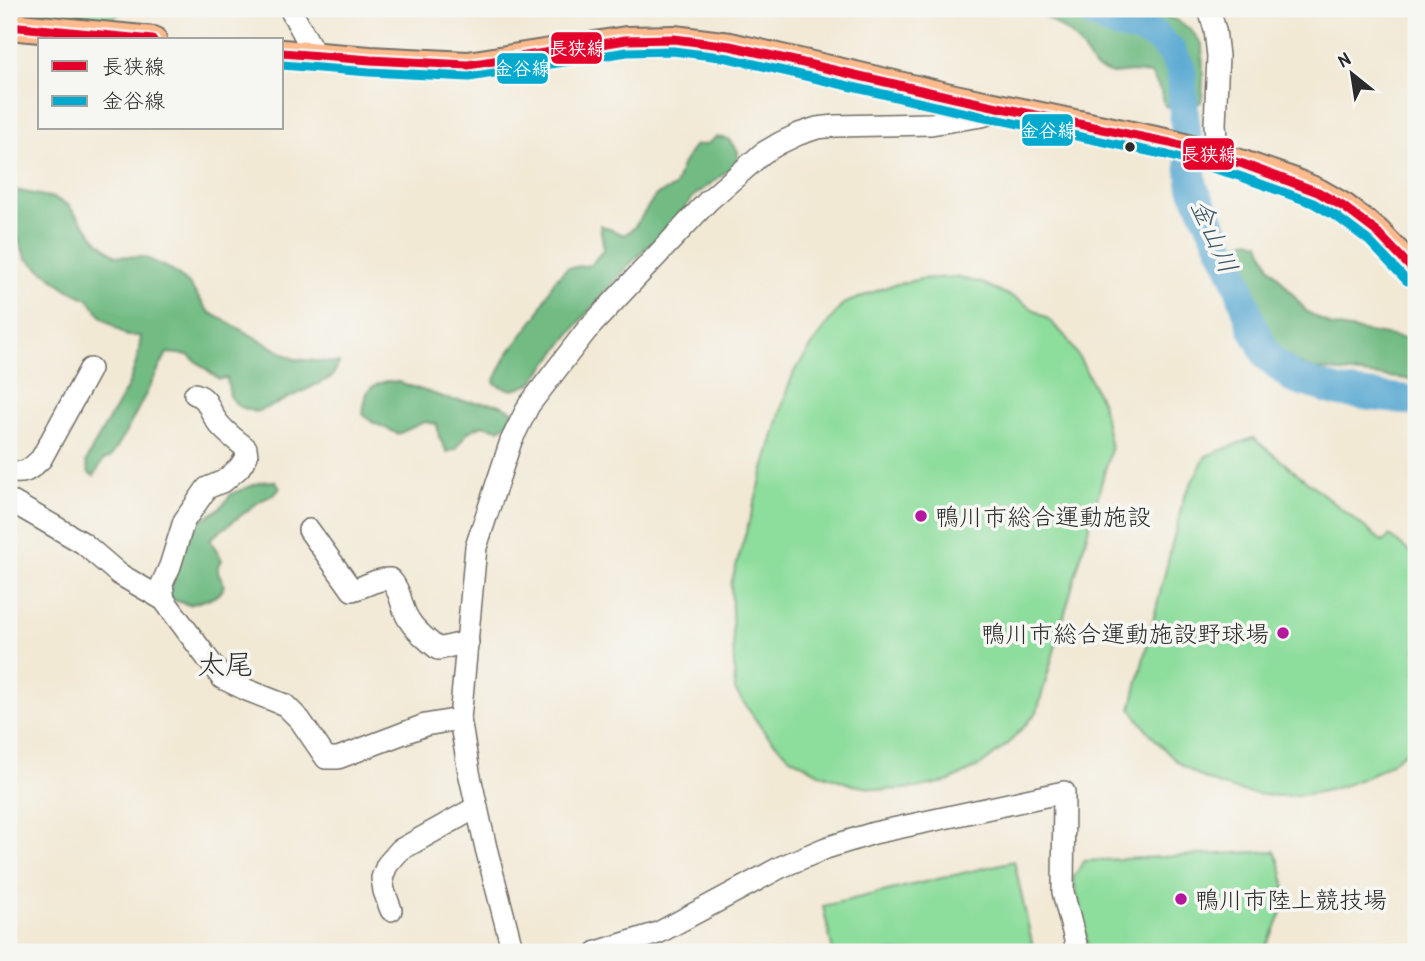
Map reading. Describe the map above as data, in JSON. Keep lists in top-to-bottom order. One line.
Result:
{"districts":["太尾"],"water":["金山川"],"places":["鴨川市総合運動施設","鴨川市総合運動施設野球場","鴨川市陸上競技場"],"lines":["transit line 長狭線","transit line 金谷線"],"legend":["長狭線","金谷線"],"north":"top left"}
